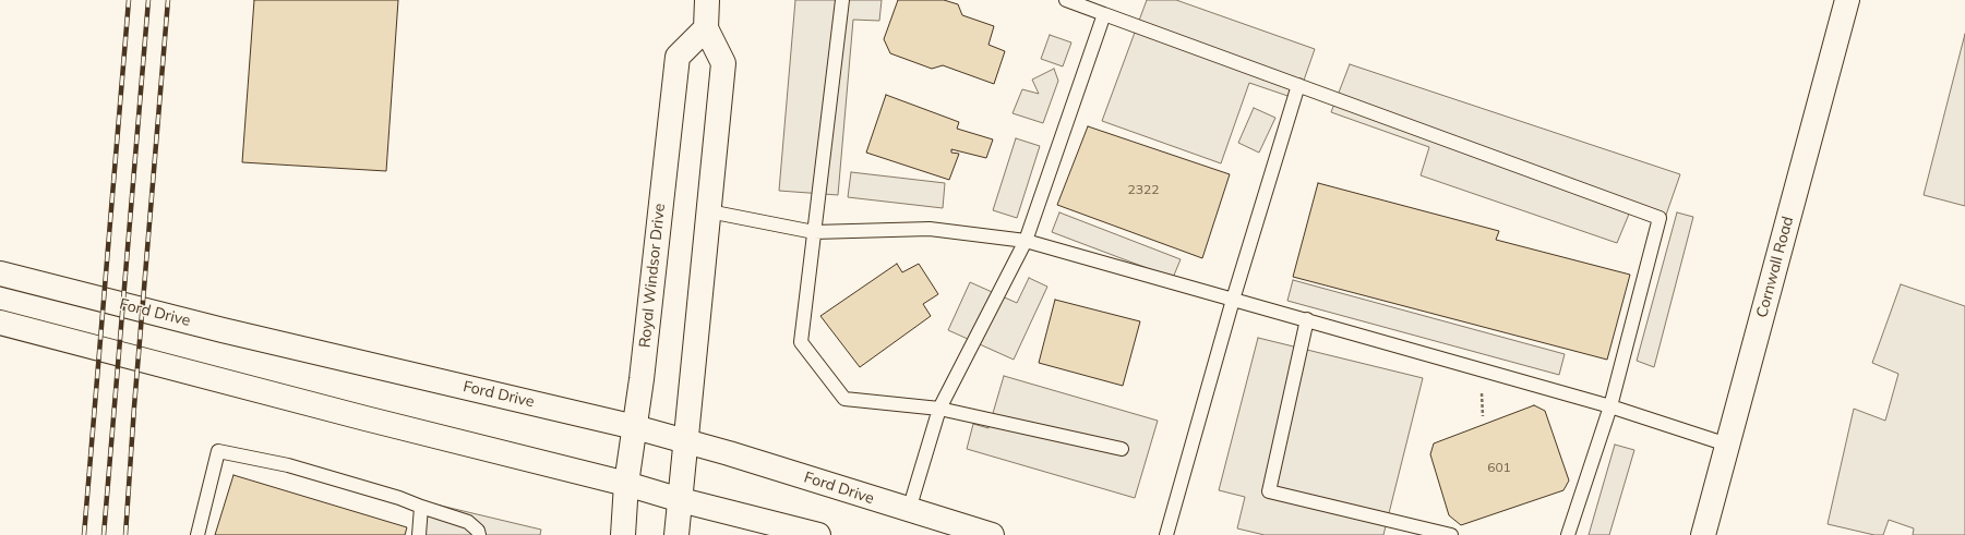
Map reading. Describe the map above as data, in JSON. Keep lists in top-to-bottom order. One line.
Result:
{"streets":{"main road":["Cornwall Road","Royal Windsor Drive","Ford Drive"]},"crossings":[["Royal Windsor Drive","Ford Drive"]],"house_numbers":["2322","601"]}
